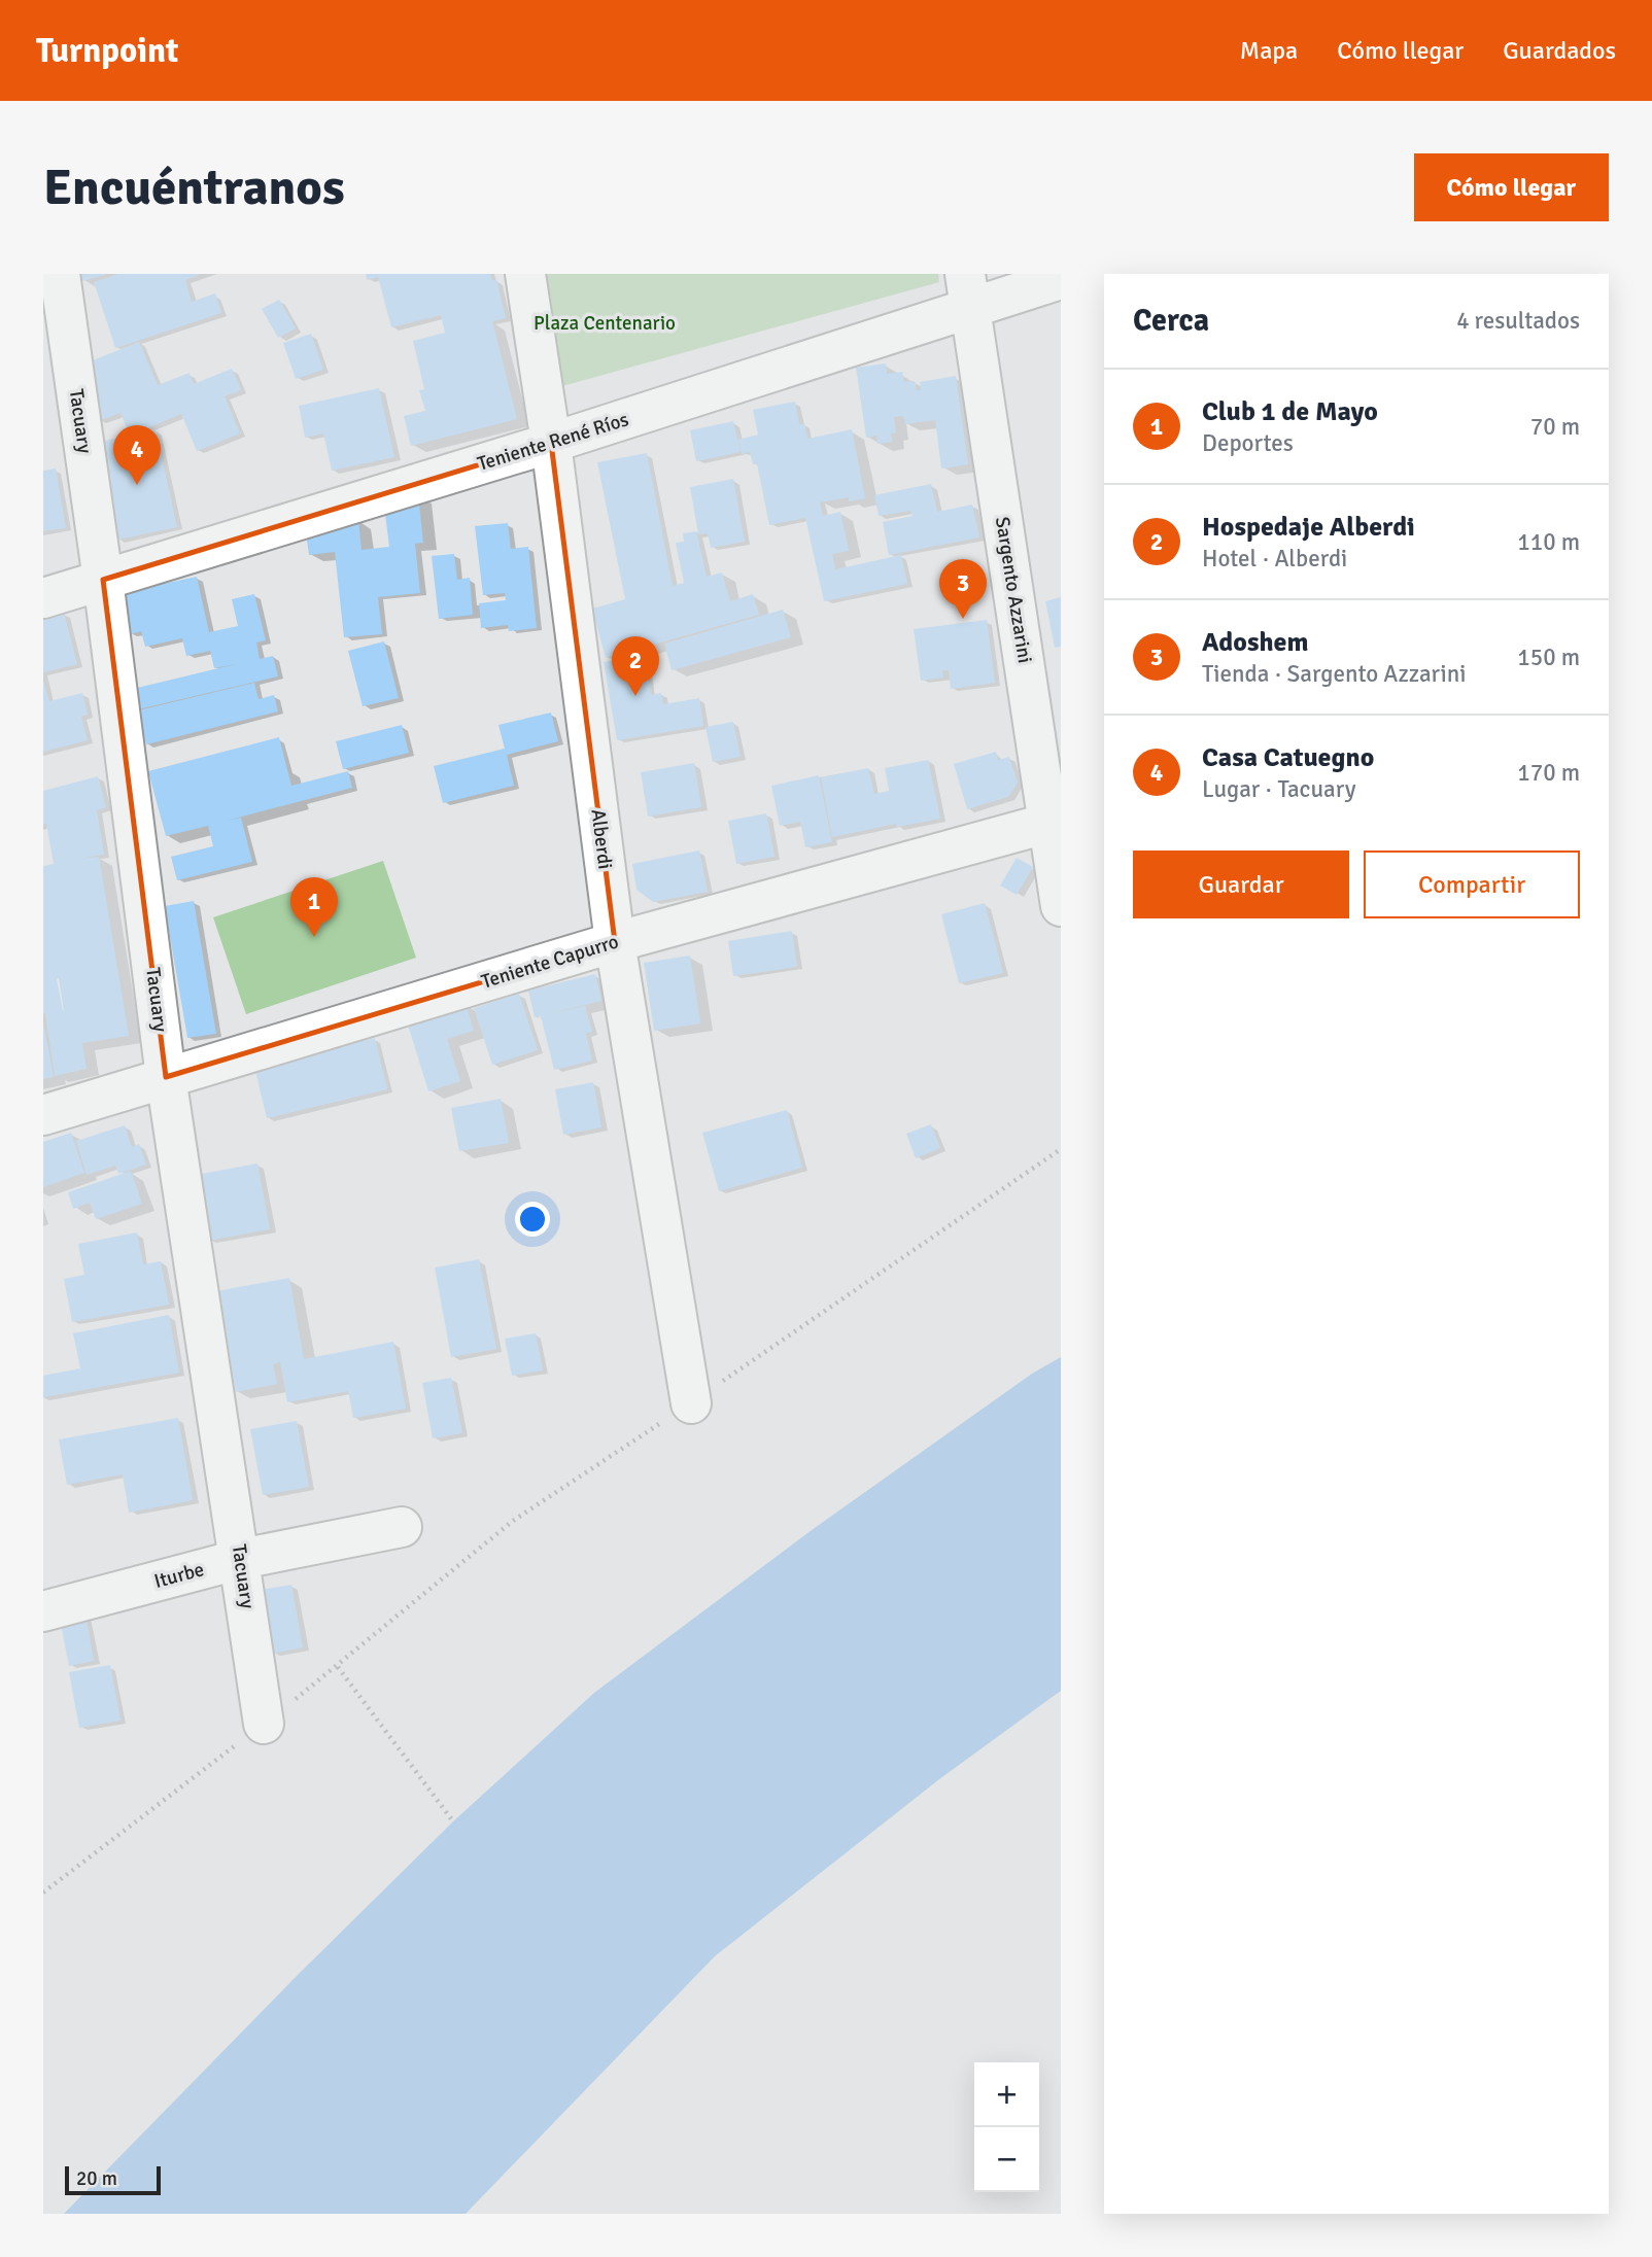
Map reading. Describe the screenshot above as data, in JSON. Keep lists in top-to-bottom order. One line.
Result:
{"streets":{"street":["Tacuary","Teniente René Ríos","Sargento Azzarini","Alberdi","Teniente Capurro","Iturbe"]},"crossings":[["Tacuary","Teniente René Ríos"],["Tacuary","Teniente Capurro"],["Tacuary","Iturbe"],["Teniente René Ríos","Sargento Azzarini"],["Teniente René Ríos","Alberdi"],["Sargento Azzarini","Teniente Capurro"],["Alberdi","Teniente Capurro"]],"parks":["Plaza Centenario"],"scale_bar":"20 m","page":{"header":"Turnpoint","nav":["Mapa","Cómo llegar","Guardados"],"buttons":["Cómo llegar",["Guardar","Compartir"]],"title":"Encuéntranos","heading":["Cerca","4 resultados"],"list":[{"mark":"1","name":"Club 1 de Mayo","note":"Deportes","value":"70 m"},{"mark":"2","name":"Hospedaje Alberdi","note":"Hotel · Alberdi","value":"110 m"},{"mark":"3","name":"Adoshem","note":"Tienda · Sargento Azzarini","value":"150 m"},{"mark":"4","name":"Casa Catuegno","note":"Lugar · Tacuary","value":"170 m"}],"pins":["4","3","2","1"],"map_buttons":["+","−"],"scale":"20 m"}}
